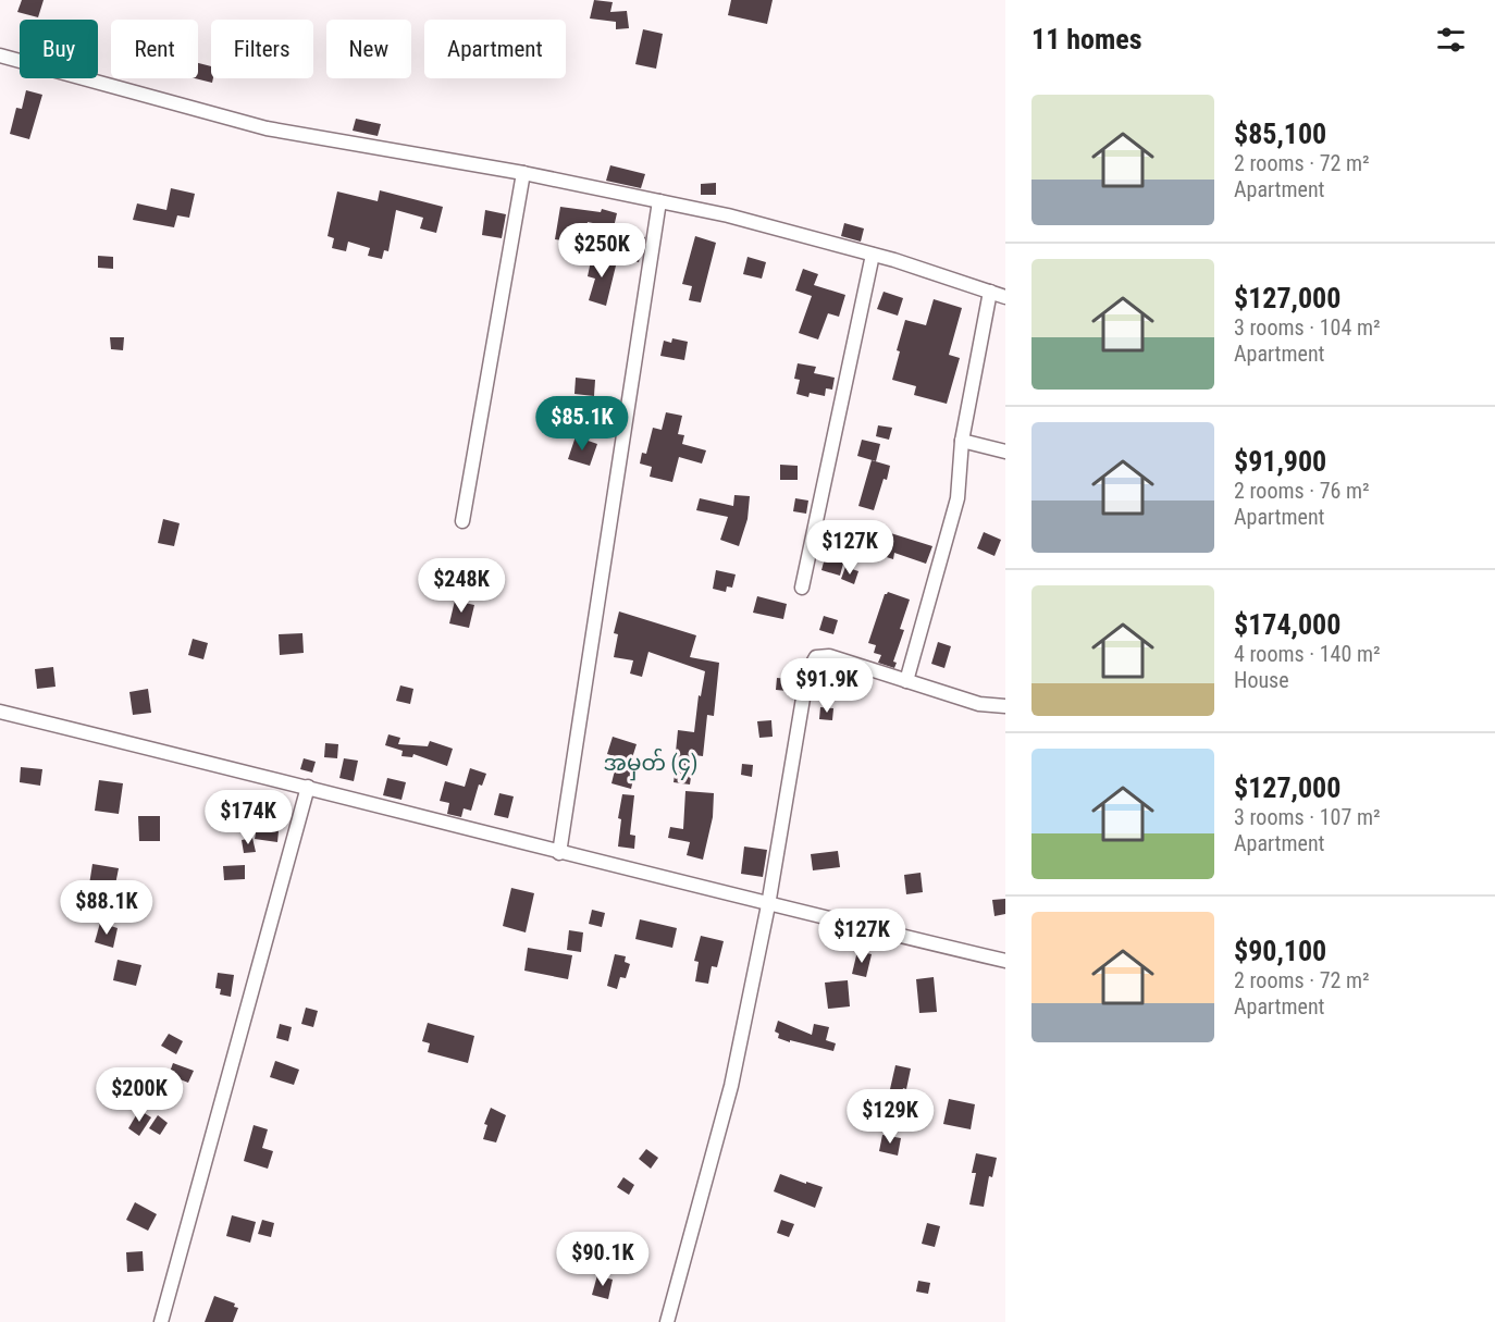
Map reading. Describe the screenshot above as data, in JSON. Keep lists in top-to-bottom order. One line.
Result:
{"districts":["အမှတ် (၄)"],"page":{"heading":"11 homes","chip":["Buy","Rent","Filters","New","Apartment"],"list":[{"name":"$85,100","note":"2 rooms · 72 m² · Apartment"},{"name":"$127,000","note":"3 rooms · 104 m² · Apartment"},{"name":"$91,900","note":"2 rooms · 76 m² · Apartment"},{"name":"$174,000","note":"4 rooms · 140 m² · House"},{"name":"$127,000","note":"3 rooms · 107 m² · Apartment"},{"name":"$90,100","note":"2 rooms · 72 m² · Apartment"}],"price":["$250K","$85.1K","$127K","$248K","$91.9K","$174K","$88.1K","$127K","$200K","$129K","$90.1K"]}}
